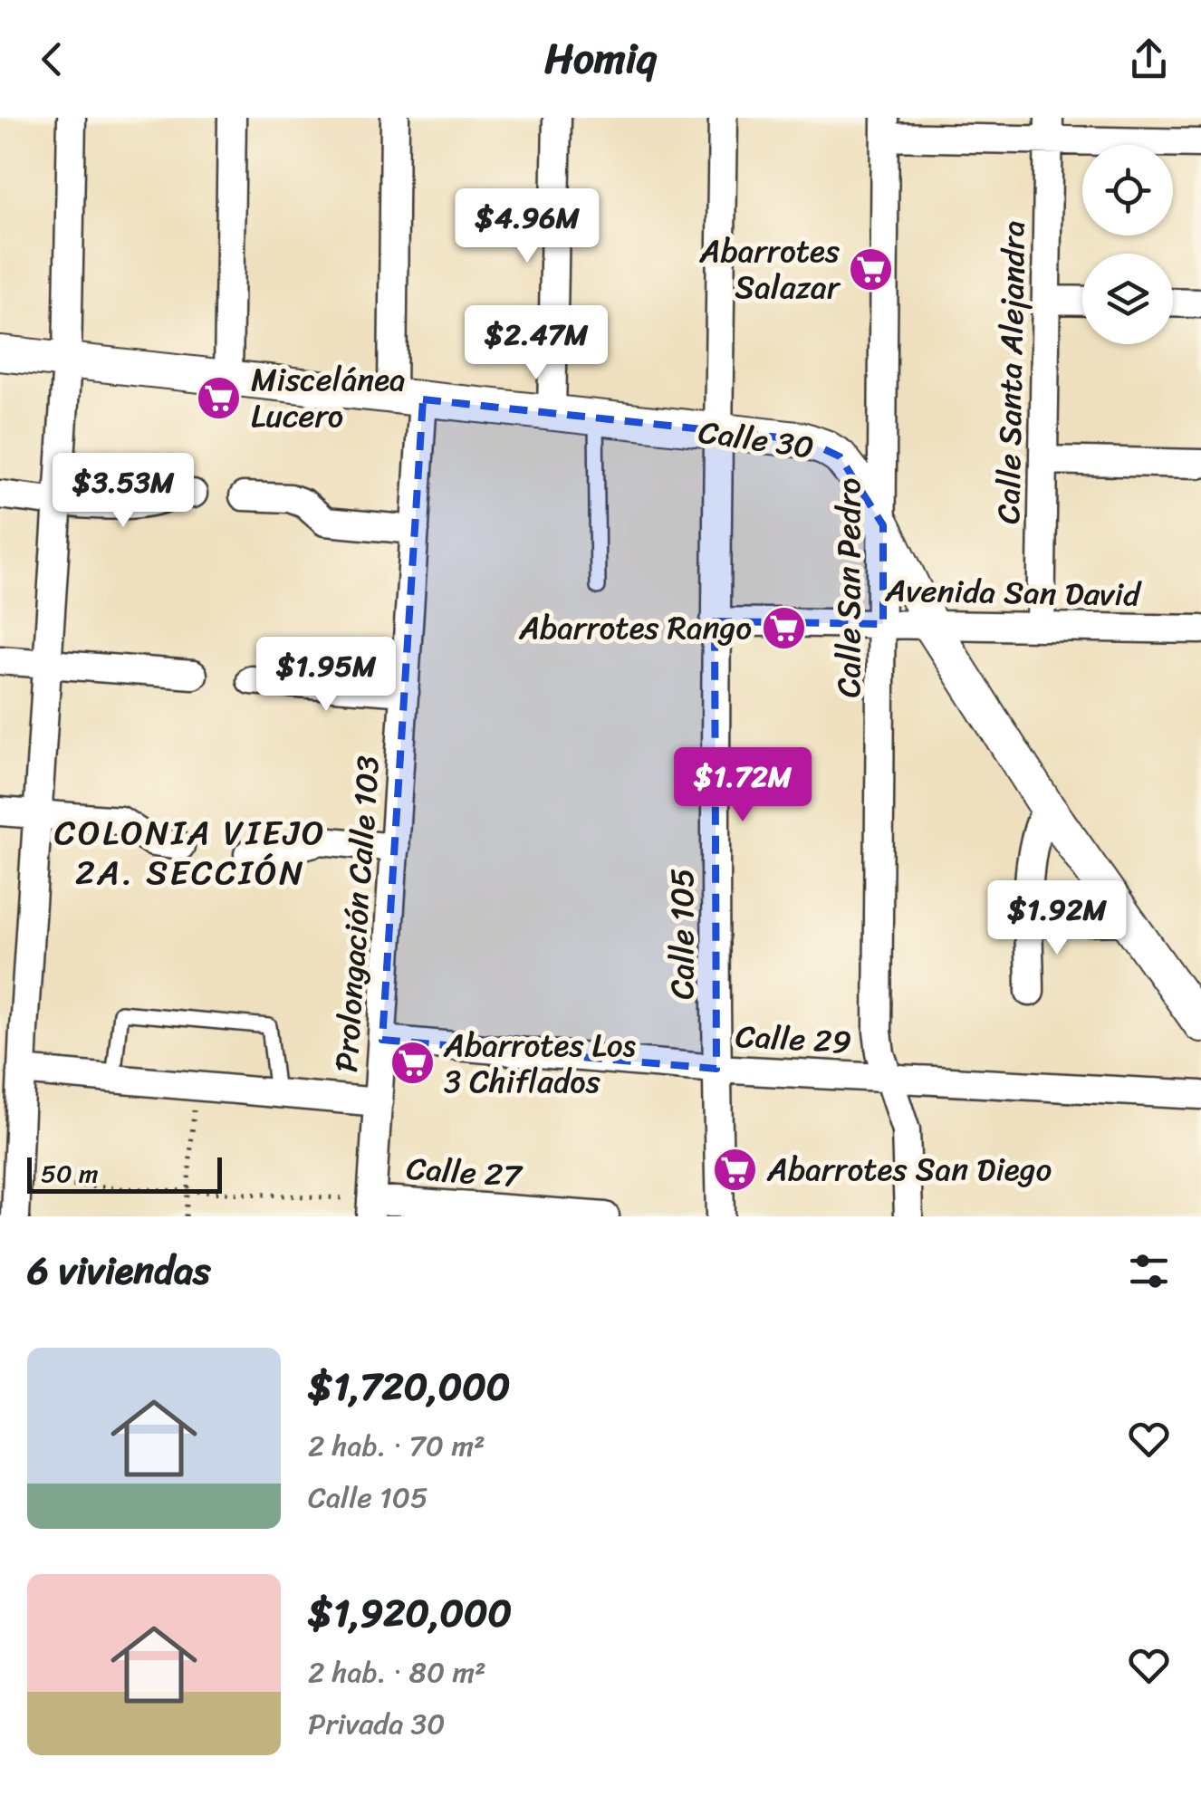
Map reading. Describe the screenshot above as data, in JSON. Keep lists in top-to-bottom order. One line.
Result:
{"streets":{"street":["Calle Santa Alejandra","Calle 30","Calle San Pedro","Avenida San David","Prolongación Calle 103","Calle 105","Calle 29","Calle 27"]},"crossings":[["Calle Santa Alejandra","Avenida San David"],["Calle 30","Calle San Pedro"],["Calle 30","Avenida San David"],["Calle 30","Prolongación Calle 103"],["Calle 30","Calle 105"],["Calle San Pedro","Avenida San David"],["Calle San Pedro","Calle 29"],["Avenida San David","Calle 105"],["Prolongación Calle 103","Calle 29"],["Prolongación Calle 103","Calle 27"],["Calle 105","Calle 29"]],"districts":["COLONIA VIEJO 2A. SECCIÓN"],"places":{"supermarket":["Abarrotes Salazar","Miscelánea Lucero","Abarrotes Rango","Abarrotes Los 3 Chiflados","Abarrotes San Diego"]},"scale_bar":"50 m","page":{"header":"Homiq","price":["$4.96M","$2.47M","$3.53M","$1.95M","$1.72M","$1.92M"],"scale":"50 m","heading":"6 viviendas","list":[{"name":"$1,720,000","note":"2 hab. · 70 m² · Calle 105"},{"name":"$1,920,000","note":"2 hab. · 80 m² · Privada 30"}]}}
